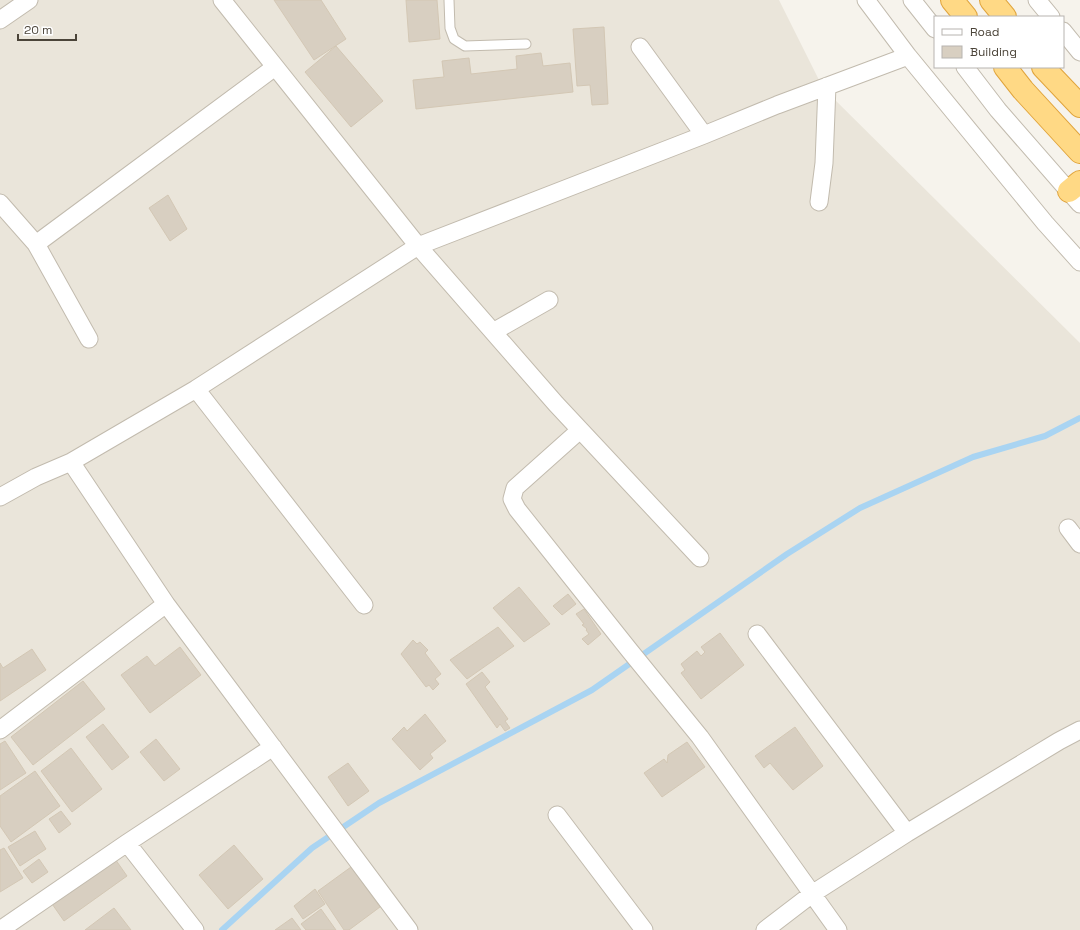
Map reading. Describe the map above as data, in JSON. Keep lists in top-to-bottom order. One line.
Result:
{"legend":["Road","Building"],"scale_bar":"20 m"}
